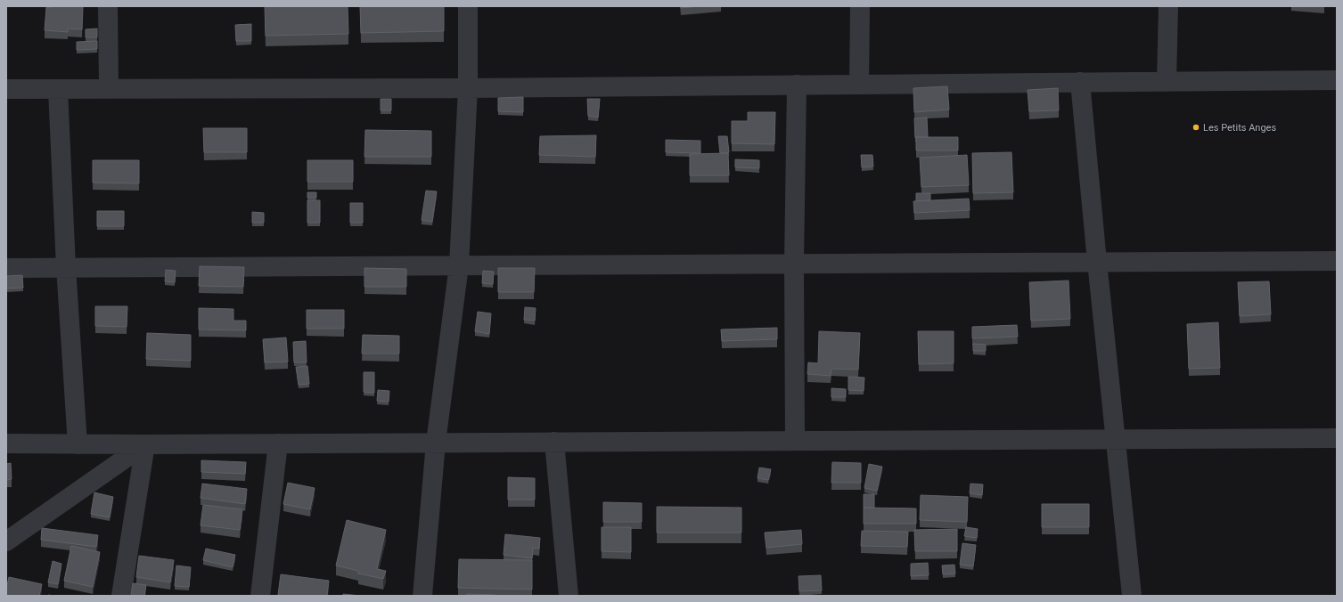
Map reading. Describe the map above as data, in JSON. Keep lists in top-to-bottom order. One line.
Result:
{"places":["Les Petits Anges"]}
